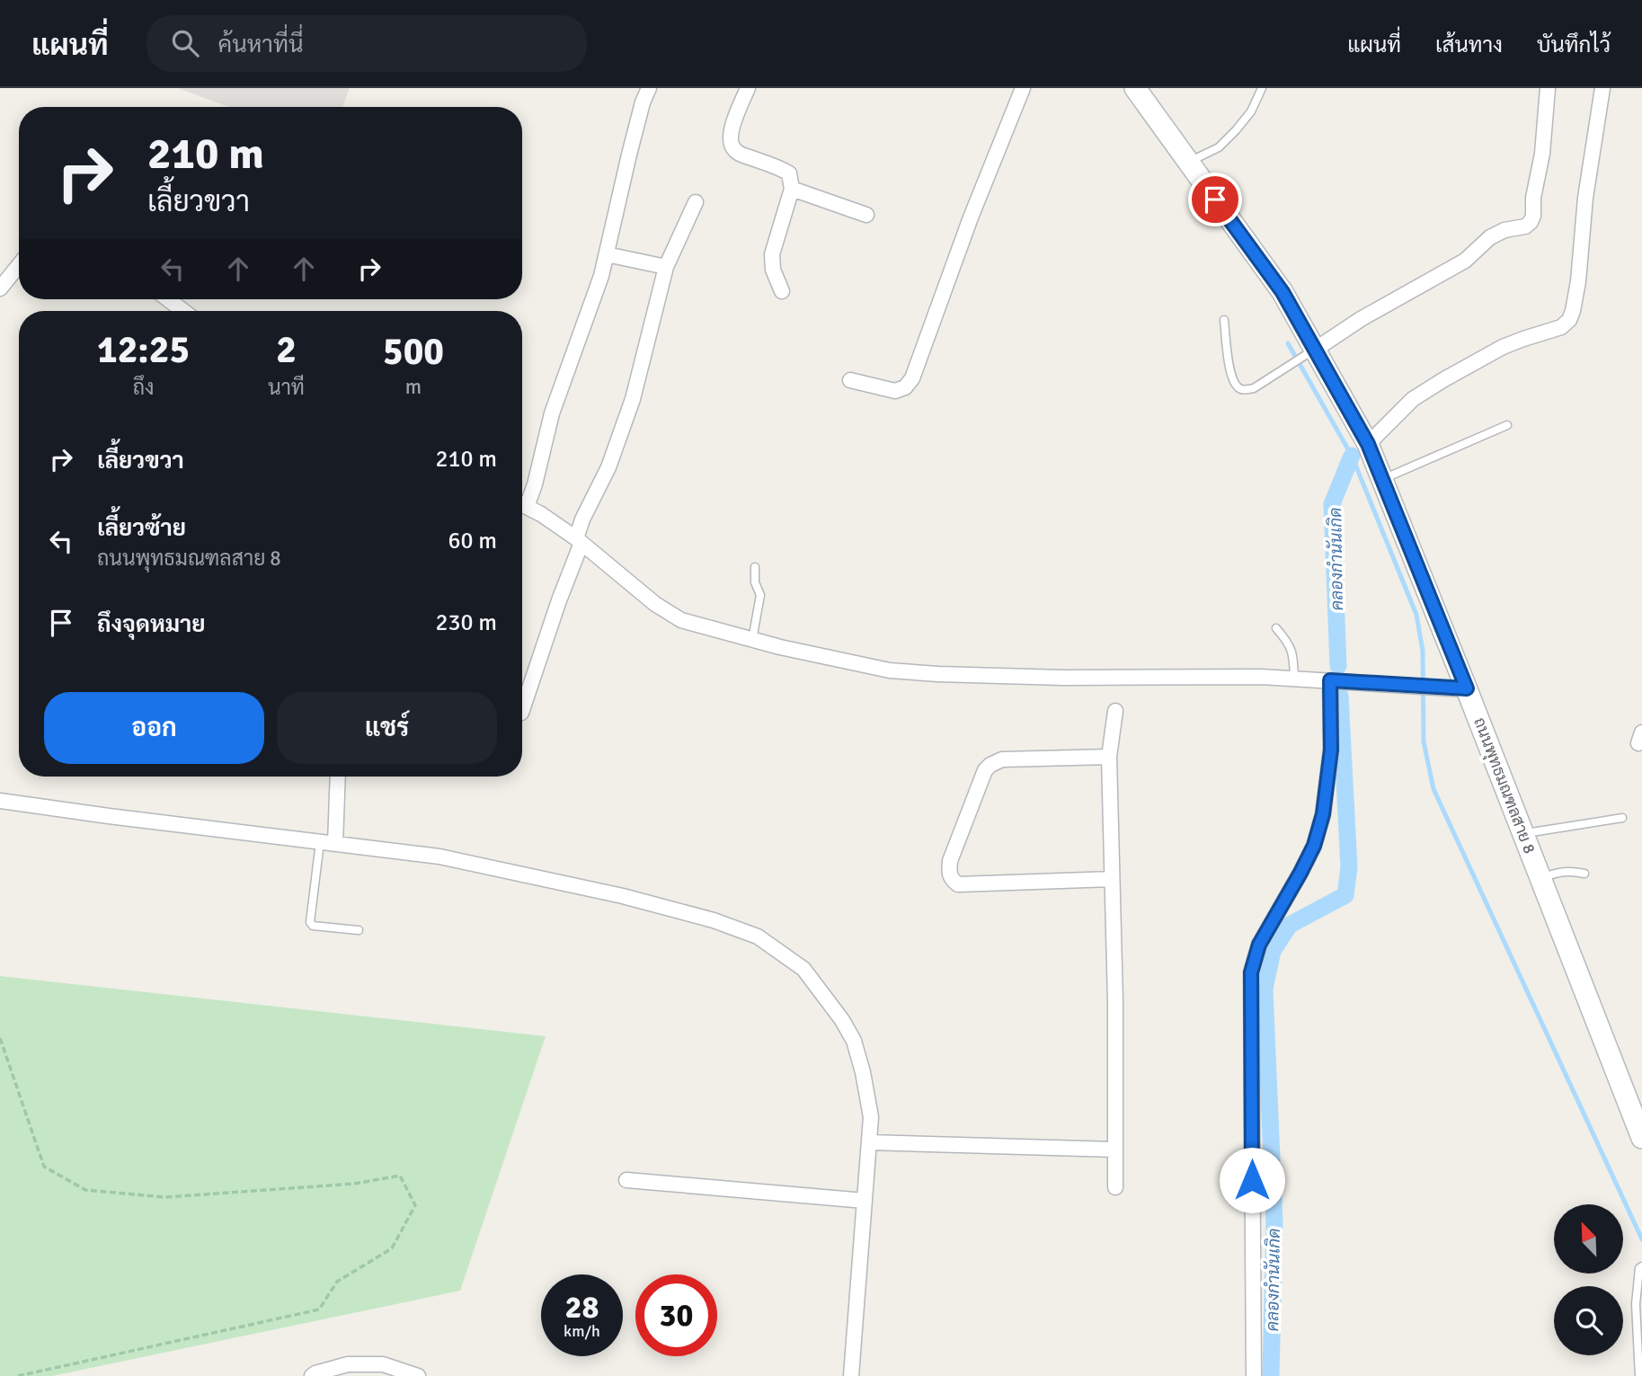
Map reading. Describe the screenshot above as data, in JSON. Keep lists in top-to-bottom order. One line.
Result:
{"streets":{"street":["ถนนพุทธมณฑลสาย 8"]},"water":["คลองกำนันเกิด"],"north":"top left","page":{"header":"แผนที่","search":"ค้นหาที่นี่","nav":["แผนที่","เส้นทาง","บันทึกไว้"],"turn":["210 m","เลี้ยวขวา"],"eta":["12:25","ถึง","2","นาที","500","m"],"list":[{"name":"เลี้ยวขวา","value":"210 m"},{"name":"เลี้ยวซ้าย","note":"ถนนพุทธมณฑลสาย 8","value":"60 m"},{"name":"ถึงจุดหมาย","value":"230 m"}],"buttons":["ออก","แชร์"],"speed":"28 km/h","limit":"30"}}
